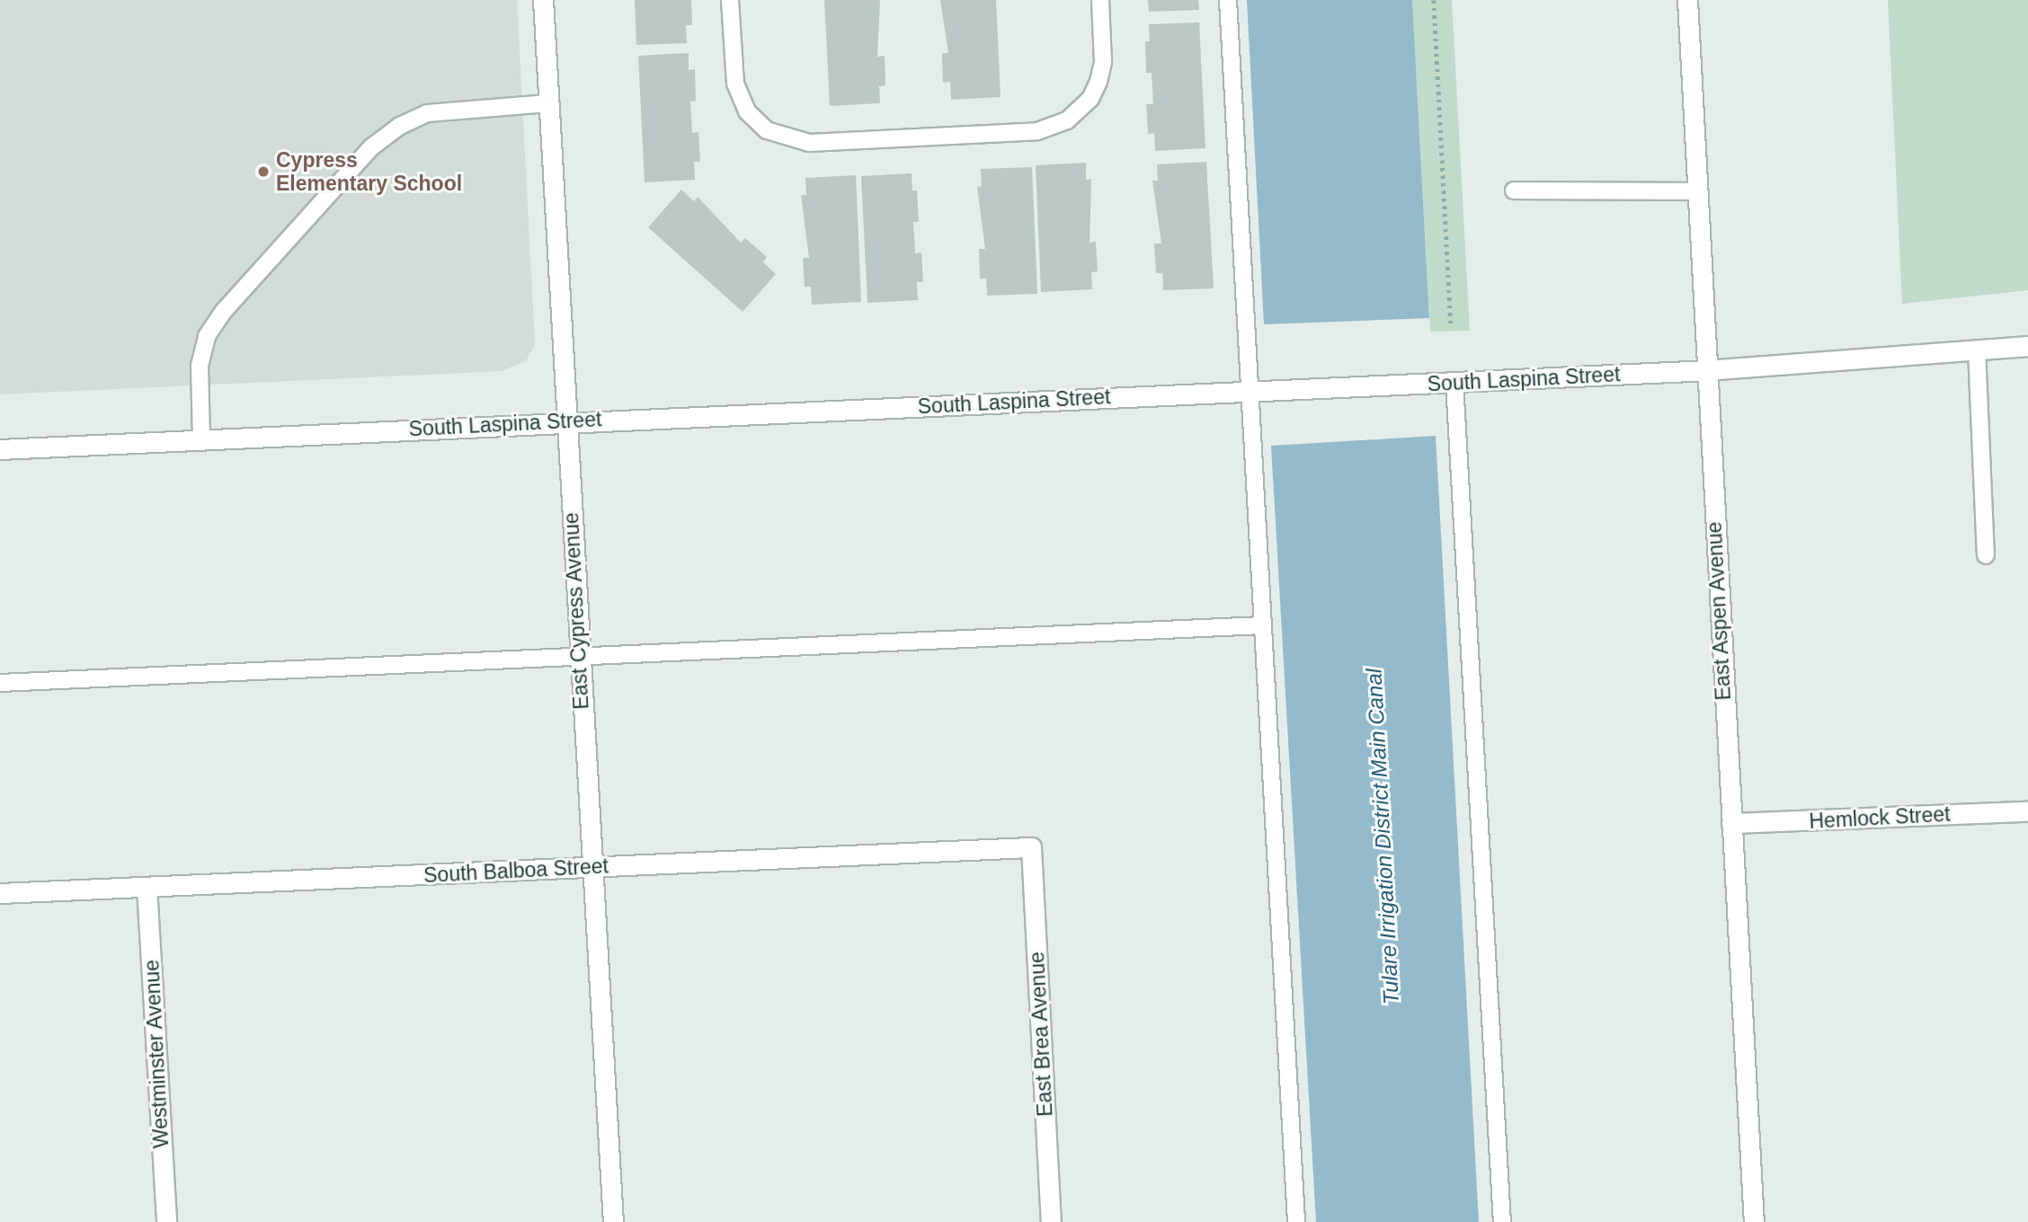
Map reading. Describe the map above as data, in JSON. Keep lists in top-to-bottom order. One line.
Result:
{"streets":{"street":["South Laspina Street","East Cypress Avenue","East Aspen Avenue","Hemlock Street","South Balboa Street","East Brea Avenue","Westminster Avenue"]},"crossings":[["South Laspina Street","East Cypress Avenue"],["South Laspina Street","East Aspen Avenue"],["East Cypress Avenue","South Balboa Street"],["East Aspen Avenue","Hemlock Street"],["South Balboa Street","East Brea Avenue"],["South Balboa Street","Westminster Avenue"]],"water":["Tulare Irrigation District Main Canal"],"places":["Cypress Elementary School"]}
